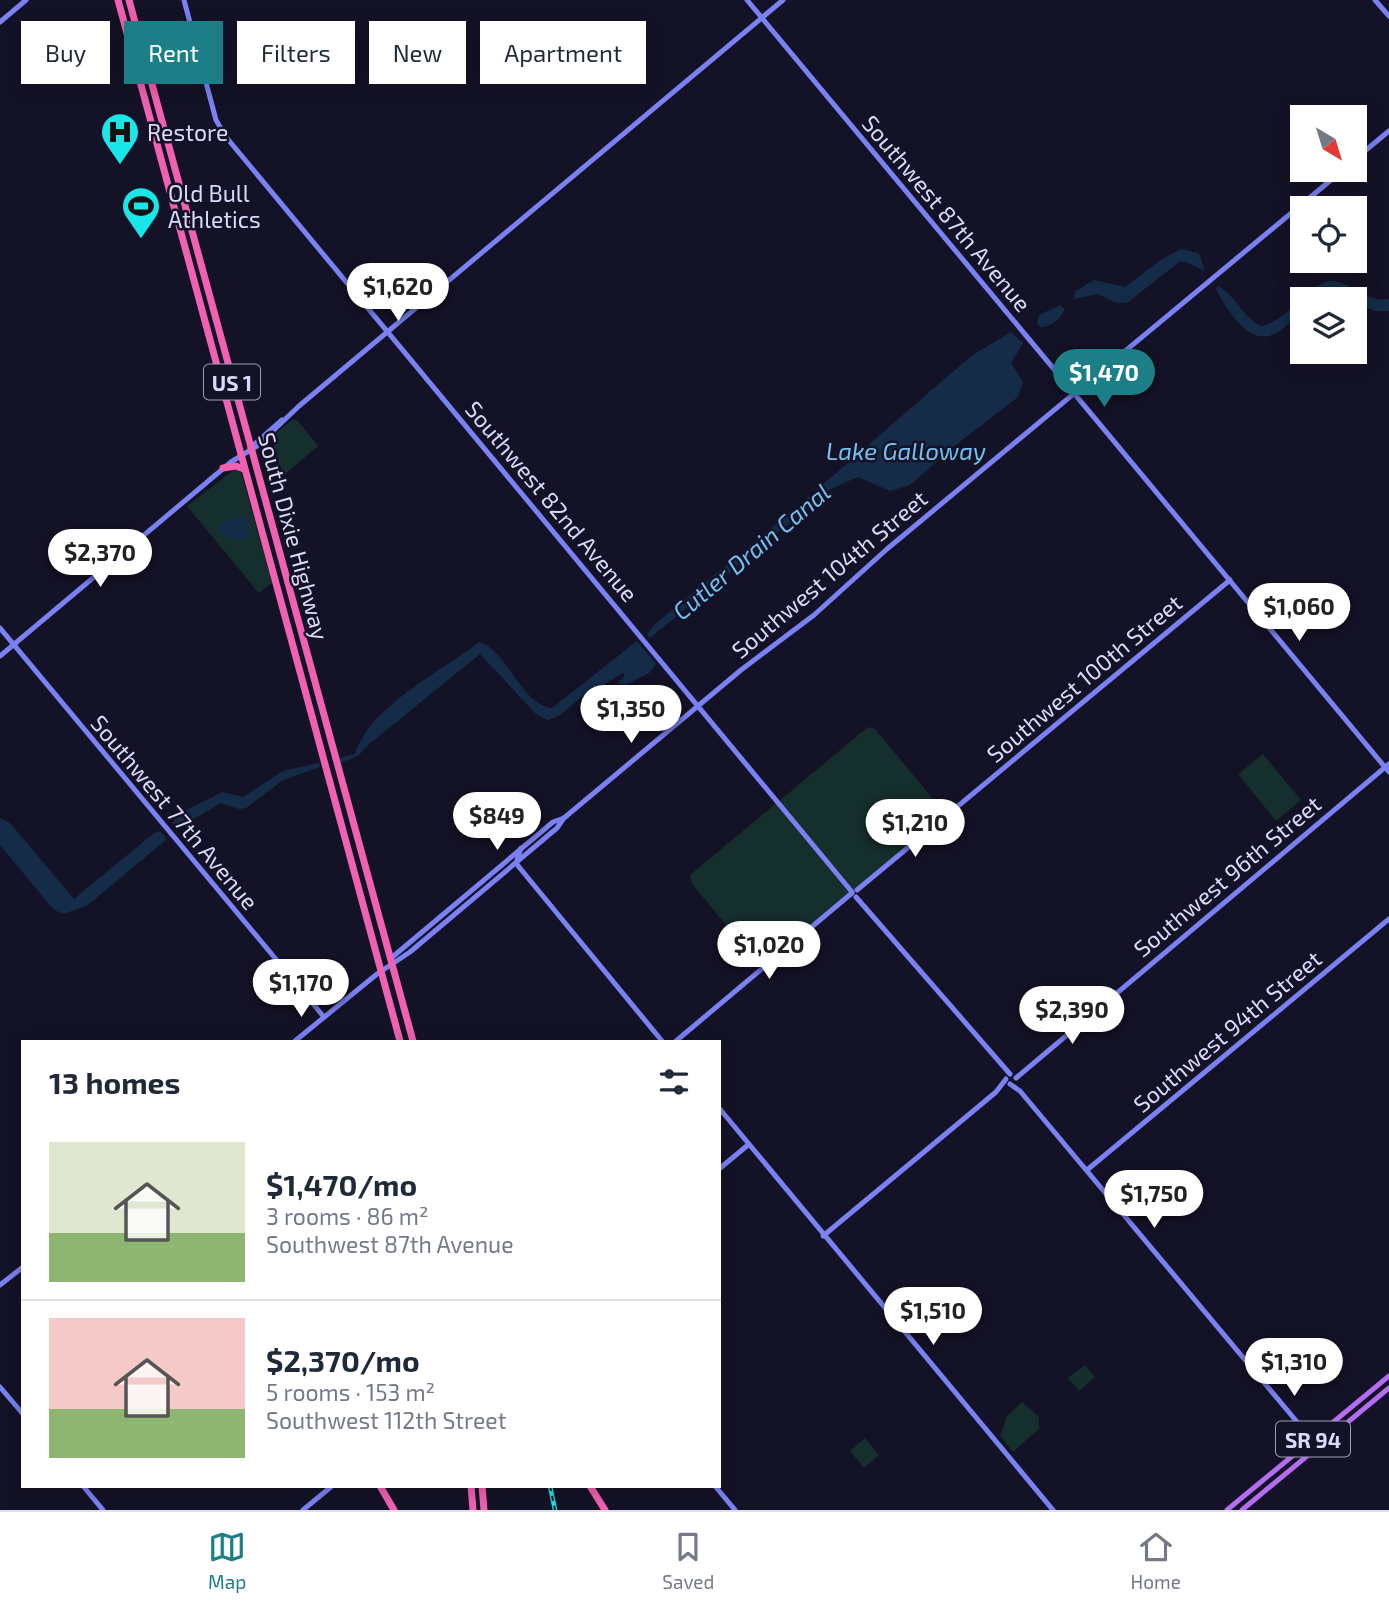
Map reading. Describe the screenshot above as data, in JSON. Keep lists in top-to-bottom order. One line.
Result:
{"streets":{"highway":["US 1","South Dixie Highway"],"main road":["SR 94"],"street":["Southwest 87th Avenue","Southwest 82nd Avenue","Southwest 104th Street","Southwest 100th Street","Southwest 77th Avenue","Southwest 96th Street","Southwest 94th Street"]},"crossings":[["Southwest 87th Avenue","Southwest 104th Street"],["Southwest 87th Avenue","Southwest 100th Street"],["Southwest 87th Avenue","Southwest 96th Street"],["Southwest 82nd Avenue","Southwest 104th Street"],["Southwest 82nd Avenue","Southwest 100th Street"],["Southwest 82nd Avenue","Southwest 96th Street"],["Southwest 82nd Avenue","Southwest 94th Street"],["Southwest 82nd Avenue","SR 94"],["South Dixie Highway","Southwest 104th Street"],["Southwest 104th Street","Southwest 77th Avenue"]],"water":["Lake Galloway","Cutler Drain Canal"],"places":{"hospital":["Restore"],"sports":["Old Bull Athletics"]},"north":"bottom right","page":{"chip":["Buy","Rent","Filters","New","Apartment"],"price":["$1,620","$1,470","$2,370","$1,060","$1,350","$849","$1,210","$1,020","$1,170","$2,390","$1,750","$1,510","$1,310"],"heading":"13 homes","list":[{"name":"$1,470/mo","note":"3 rooms · 86 m² · Southwest 87th Avenue"},{"name":"$2,370/mo","note":"5 rooms · 153 m² · Southwest 112th Street"}],"tabs":["Map","Saved","Home"]}}
